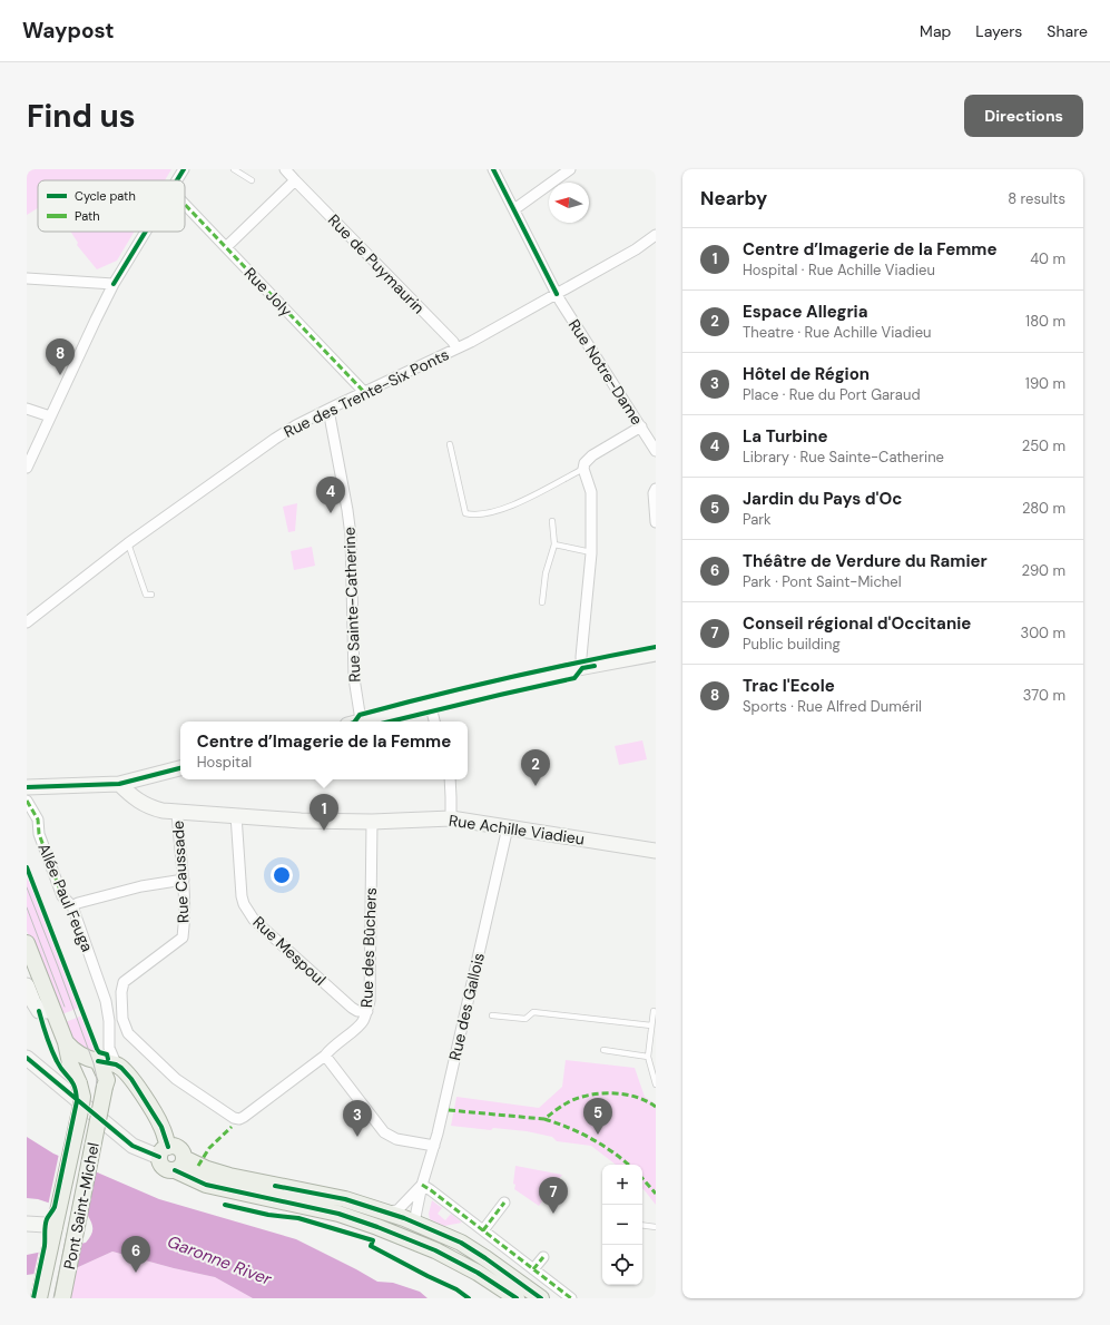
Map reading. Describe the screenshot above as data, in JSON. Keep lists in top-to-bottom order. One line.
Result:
{"streets":{"main road":["Pont Saint-Michel"],"street":["Rue de Puymaurin","Rue Joly","Rue Notre-Dame","Rue des Trente-Six Ponts","Rue Sainte-Catherine","Rue Achille Viadieu","Rue Caussade","Allée Paul Feuga","Rue des Bûchers","Rue Mespoul","Rue des Gallois"]},"crossings":[["Rue de Puymaurin","Rue des Trente-Six Ponts"],["Rue Joly","Rue des Trente-Six Ponts"],["Rue Notre-Dame","Rue des Trente-Six Ponts"],["Rue des Trente-Six Ponts","Rue Sainte-Catherine"],["Rue Achille Viadieu","Rue Caussade"],["Rue Achille Viadieu","Rue des Bûchers"],["Rue Achille Viadieu","Rue Mespoul"],["Rue Achille Viadieu","Rue des Gallois"],["Rue Caussade","Rue des Bûchers"],["Allée Paul Feuga","Pont Saint-Michel"],["Rue des Bûchers","Rue Mespoul"]],"water":["Garonne River"],"legend":["Cycle path","Path"],"north":"left","page":{"header":"Waypost","nav":["Map","Layers","Share"],"buttons":"Directions","title":"Find us","heading":["Nearby","8 results"],"list":[{"mark":"1","name":"Centre d’Imagerie de la Femme","note":"Hospital · Rue Achille Viadieu","value":"40 m"},{"mark":"2","name":"Espace Allegria","note":"Theatre · Rue Achille Viadieu","value":"180 m"},{"mark":"3","name":"Hôtel de Région","note":"Place · Rue du Port Garaud","value":"190 m"},{"mark":"4","name":"La Turbine","note":"Library · Rue Sainte-Catherine","value":"250 m"},{"mark":"5","name":"Jardin du Pays d'Oc","note":"Park","value":"280 m"},{"mark":"6","name":"Théâtre de Verdure du Ramier","note":"Park · Pont Saint-Michel","value":"290 m"},{"mark":"7","name":"Conseil régional d'Occitanie","note":"Public building","value":"300 m"},{"mark":"8","name":"Trac l'Ecole","note":"Sports · Rue Alfred Duméril","value":"370 m"}],"pins":["8","4","2","1","5","3","7","6"],"popup":["Centre d’Imagerie de la Femme","Hospital"],"map_buttons":["+","−"]}}
